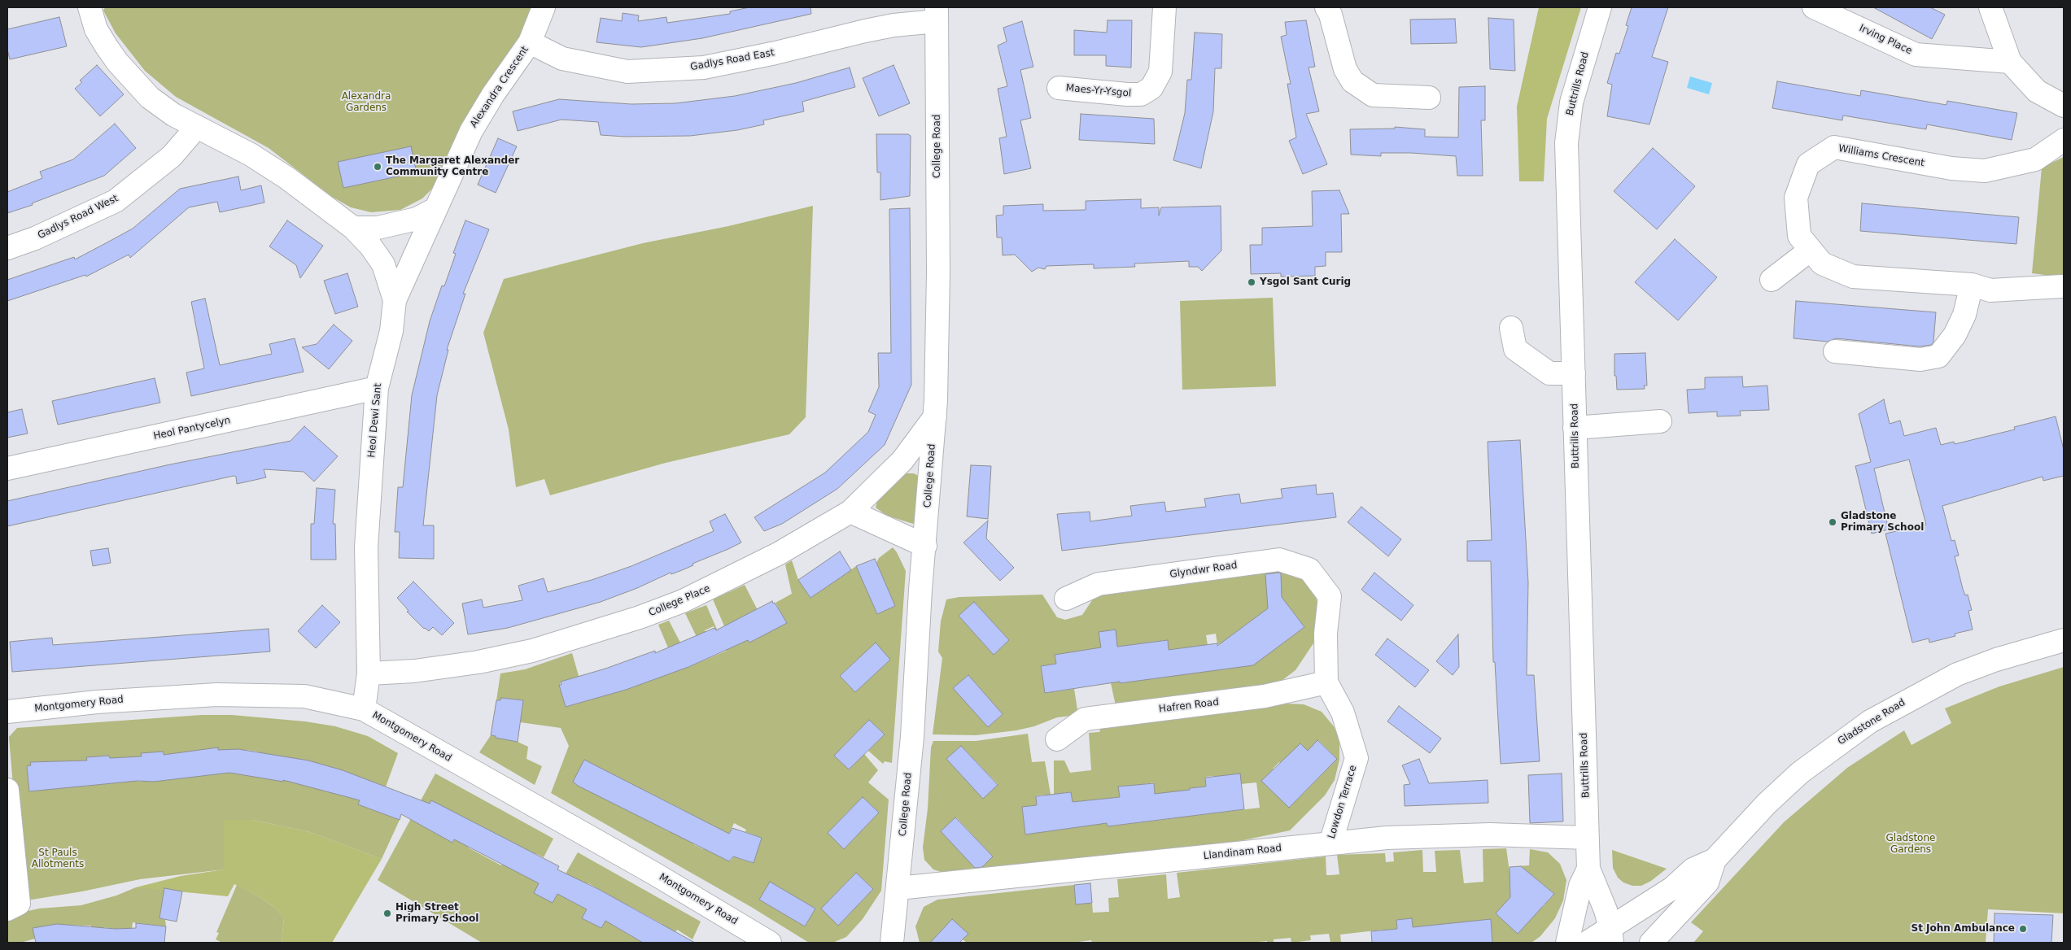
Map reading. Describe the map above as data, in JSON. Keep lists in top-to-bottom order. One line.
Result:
{"streets":{"street":["Irving Place","Gadlys Road East","Buttrills Road","Alexandra Crescent","Maes-Yr-Ysgol","College Road","Williams Crescent","Gadlys Road West","Heol Dewi Sant","Heol Pantycelyn","Glyndwr Road","College Place","Montgomery Road","Hafren Road","Gladstone Road","Lowdon Terrace","Llandinam Road"]},"crossings":[["Gadlys Road East","Alexandra Crescent"],["Gadlys Road East","College Road"],["Buttrills Road","Gladstone Road"],["Buttrills Road","Llandinam Road"],["Alexandra Crescent","Heol Dewi Sant"],["College Road","College Place"],["College Road","Llandinam Road"],["Gadlys Road West","Heol Dewi Sant"],["Heol Dewi Sant","Heol Pantycelyn"],["Heol Dewi Sant","College Place"],["Heol Dewi Sant","Montgomery Road"],["Glyndwr Road","Lowdon Terrace"],["Hafren Road","Lowdon Terrace"],["Lowdon Terrace","Llandinam Road"]],"parks":["Alexandra Gardens","Gladstone Gardens","St Pauls Allotments"],"places":["The Margaret Alexander Community Centre","Ysgol Sant Curig","Gladstone Primary School","High Street Primary School","St John Ambulance"]}
